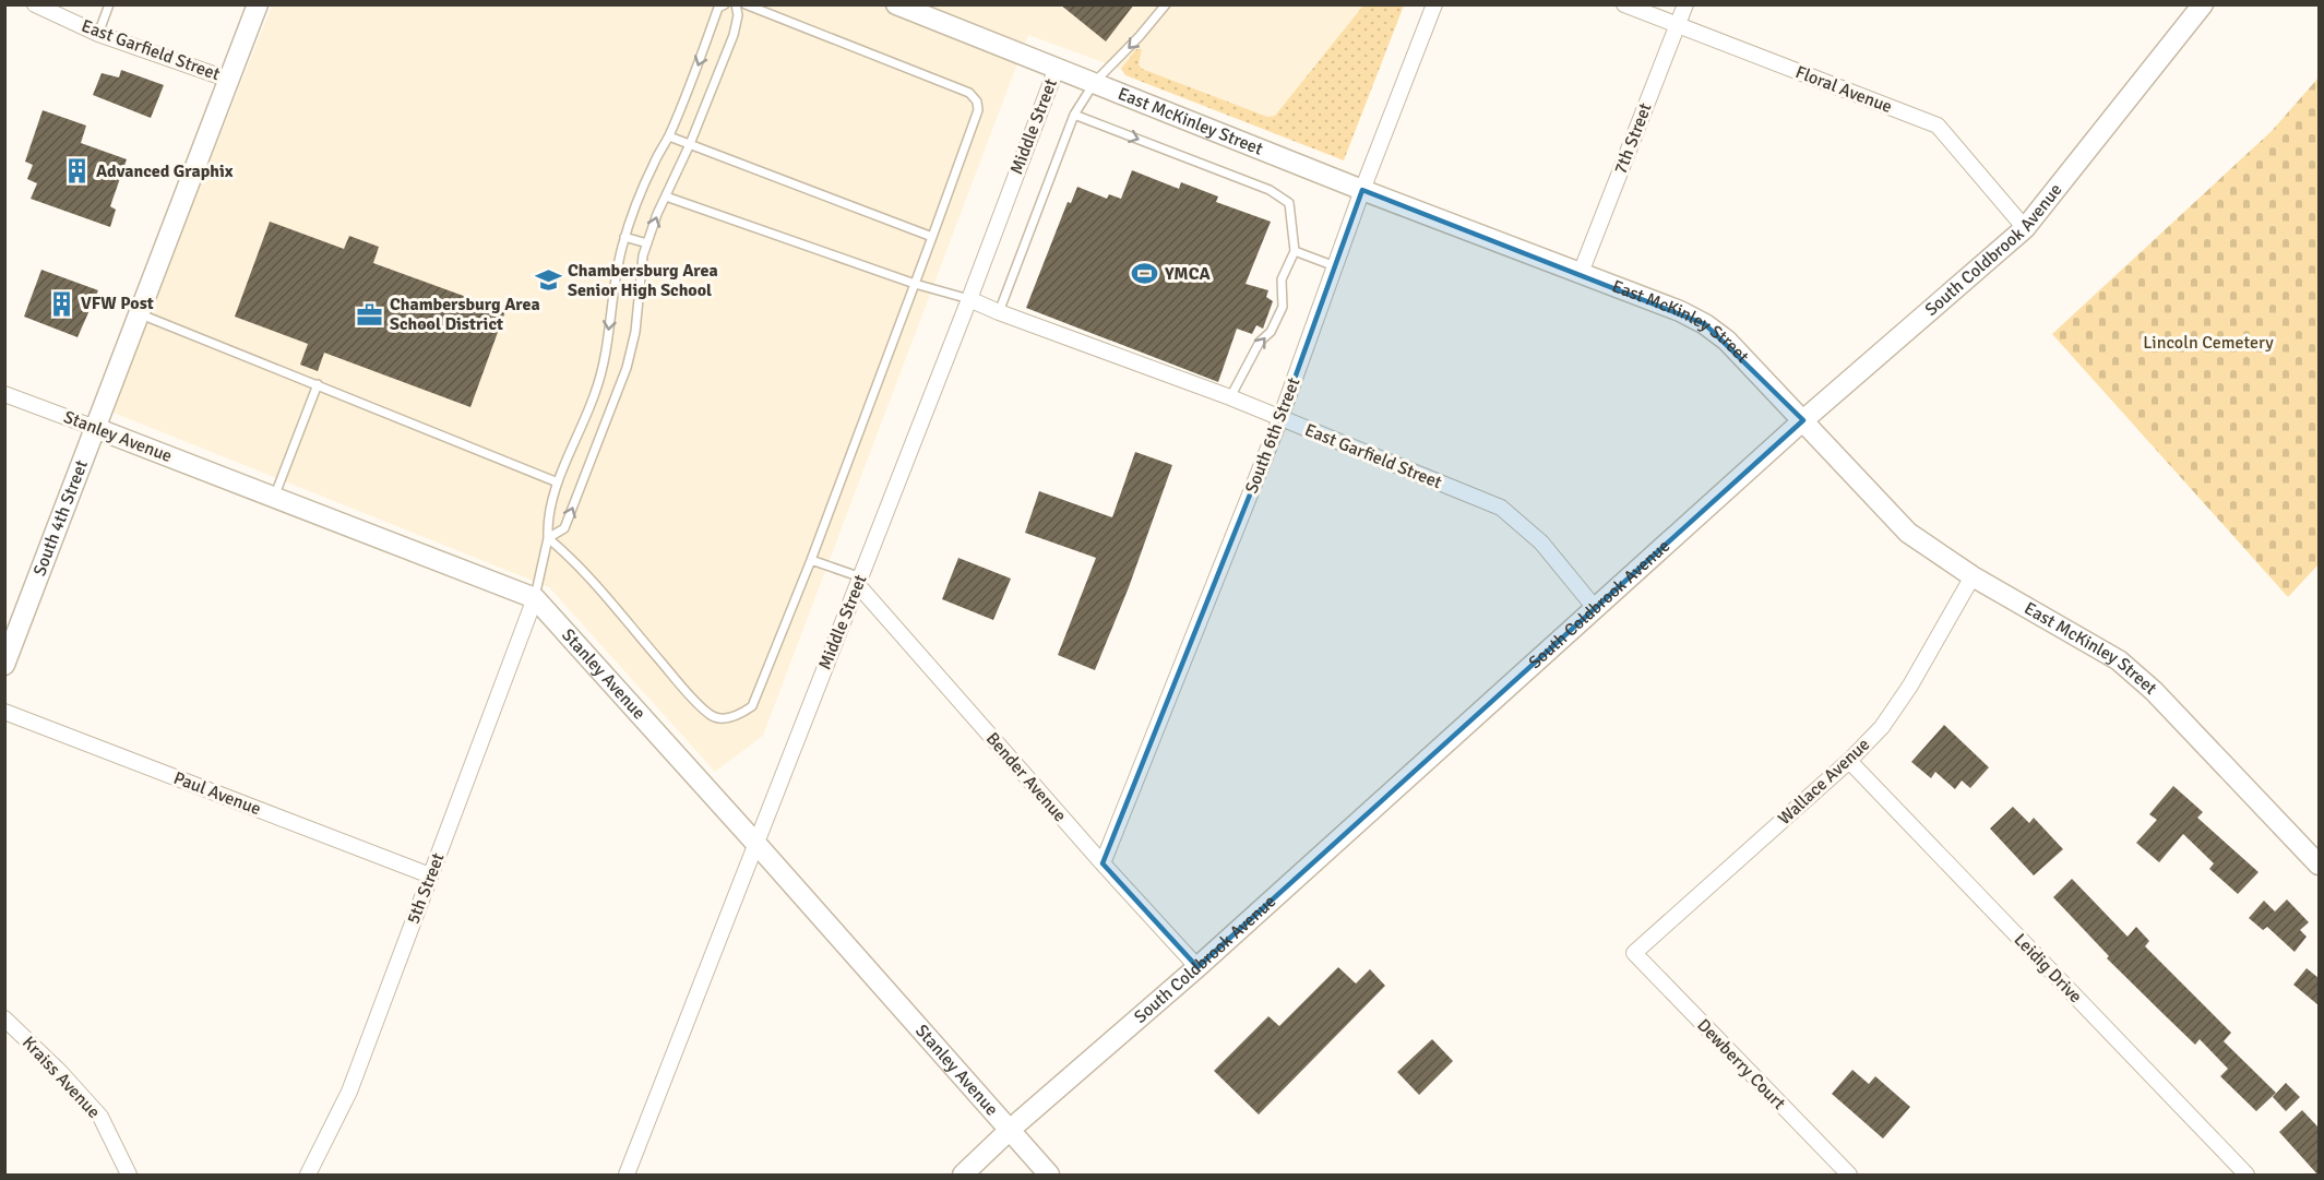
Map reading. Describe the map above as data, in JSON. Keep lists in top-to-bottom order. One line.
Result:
{"streets":{"street":["East Garfield Street","Floral Avenue","East McKinley Street","Middle Street","7th Street","South Coldbrook Avenue","South 6th Street","Stanley Avenue","South 4th Street","Bender Avenue","Wallace Avenue","Paul Avenue","5th Street","Leidig Drive","Dewberry Court","Kraiss Avenue"]},"crossings":[["East Garfield Street","Middle Street"],["East Garfield Street","South Coldbrook Avenue"],["East Garfield Street","South 6th Street"],["East Garfield Street","South 4th Street"],["Floral Avenue","7th Street"],["Floral Avenue","South Coldbrook Avenue"],["East McKinley Street","Middle Street"],["East McKinley Street","7th Street"],["East McKinley Street","South Coldbrook Avenue"],["East McKinley Street","South 6th Street"],["East McKinley Street","Wallace Avenue"],["Middle Street","Stanley Avenue"],["Middle Street","Bender Avenue"],["South Coldbrook Avenue","Stanley Avenue"],["South Coldbrook Avenue","Bender Avenue"],["South 6th Street","Bender Avenue"],["Stanley Avenue","South 4th Street"],["Stanley Avenue","5th Street"],["Wallace Avenue","Leidig Drive"],["Wallace Avenue","Dewberry Court"],["Paul Avenue","5th Street"]],"parks":["Lincoln Cemetery"],"places":{"building":["Advanced Graphix","VFW Post"],"sports":["YMCA"],"school or university":["Chambersburg Area Senior High School"],"office":["Chambersburg Area School District"]}}
